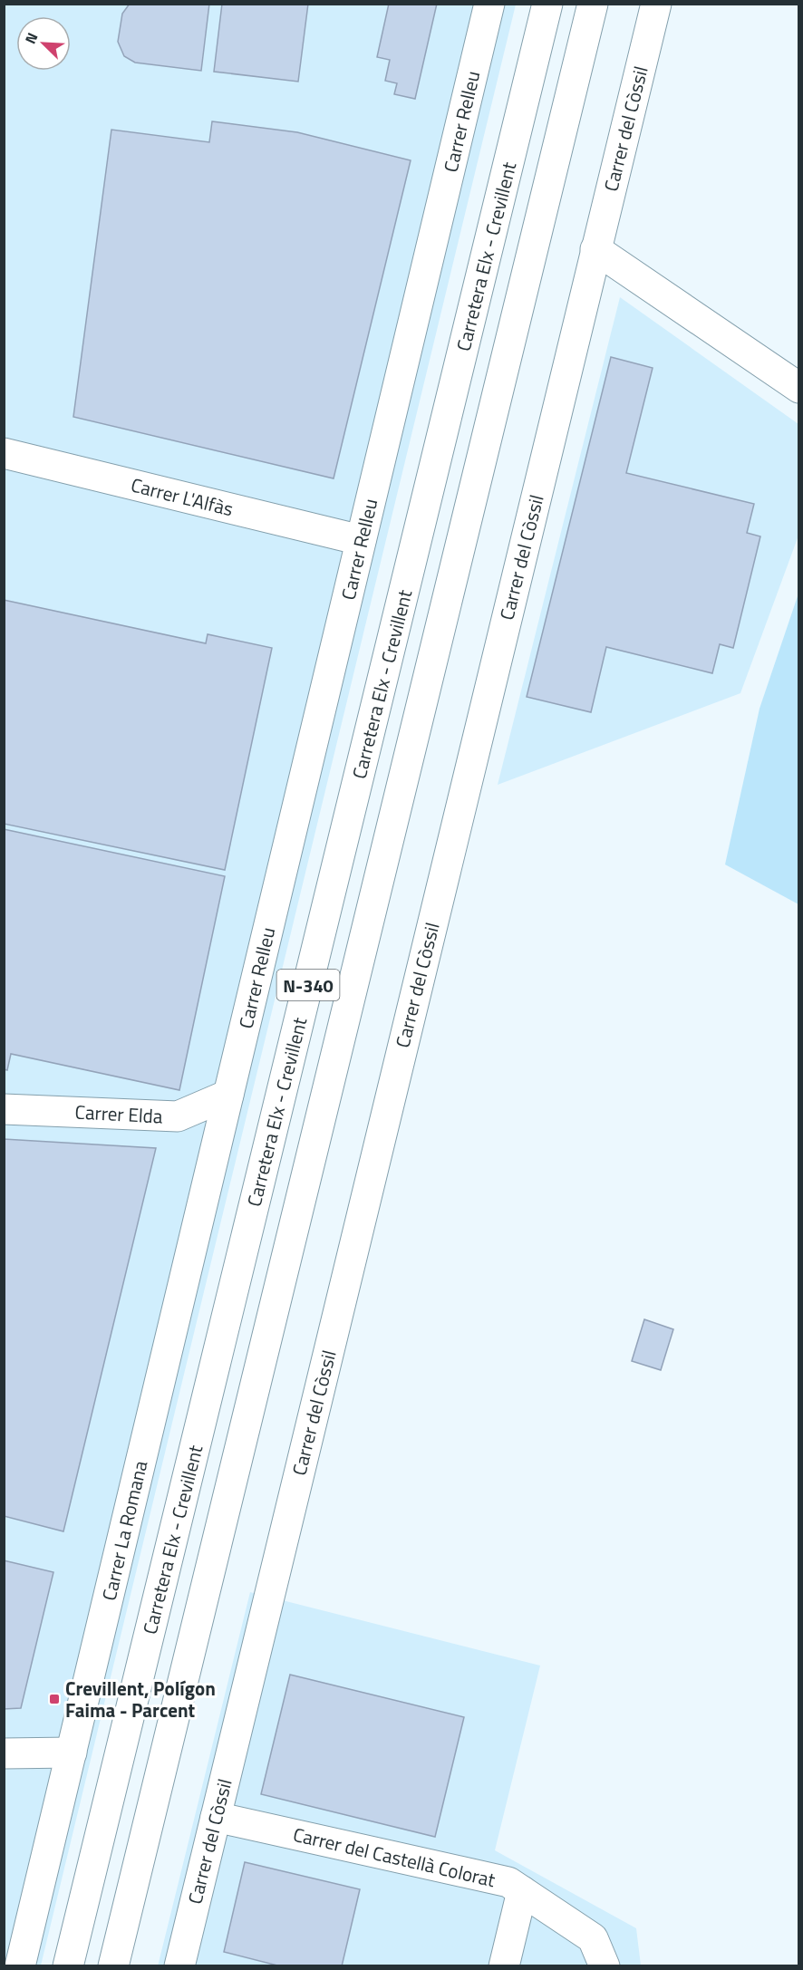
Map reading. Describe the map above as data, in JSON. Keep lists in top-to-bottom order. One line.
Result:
{"streets":{"main road":["Carrer Relleu","Carrer del Còssil","Carretera Elx - Crevillent","Carrer L'Alfàs","N-340","Carrer Elda","Carrer La Romana","Carrer del Castellà Colorat"]},"crossings":[["Carrer Relleu","Carrer L'Alfàs"],["Carrer Relleu","Carrer Elda"],["Carrer Relleu","Carrer La Romana"],["Carrer del Còssil","Carrer del Castellà Colorat"],["Carrer Elda","Carrer La Romana"]],"places":{"transit":["Crevillent, Polígon Faima - Parcent"]},"north":"top left"}
